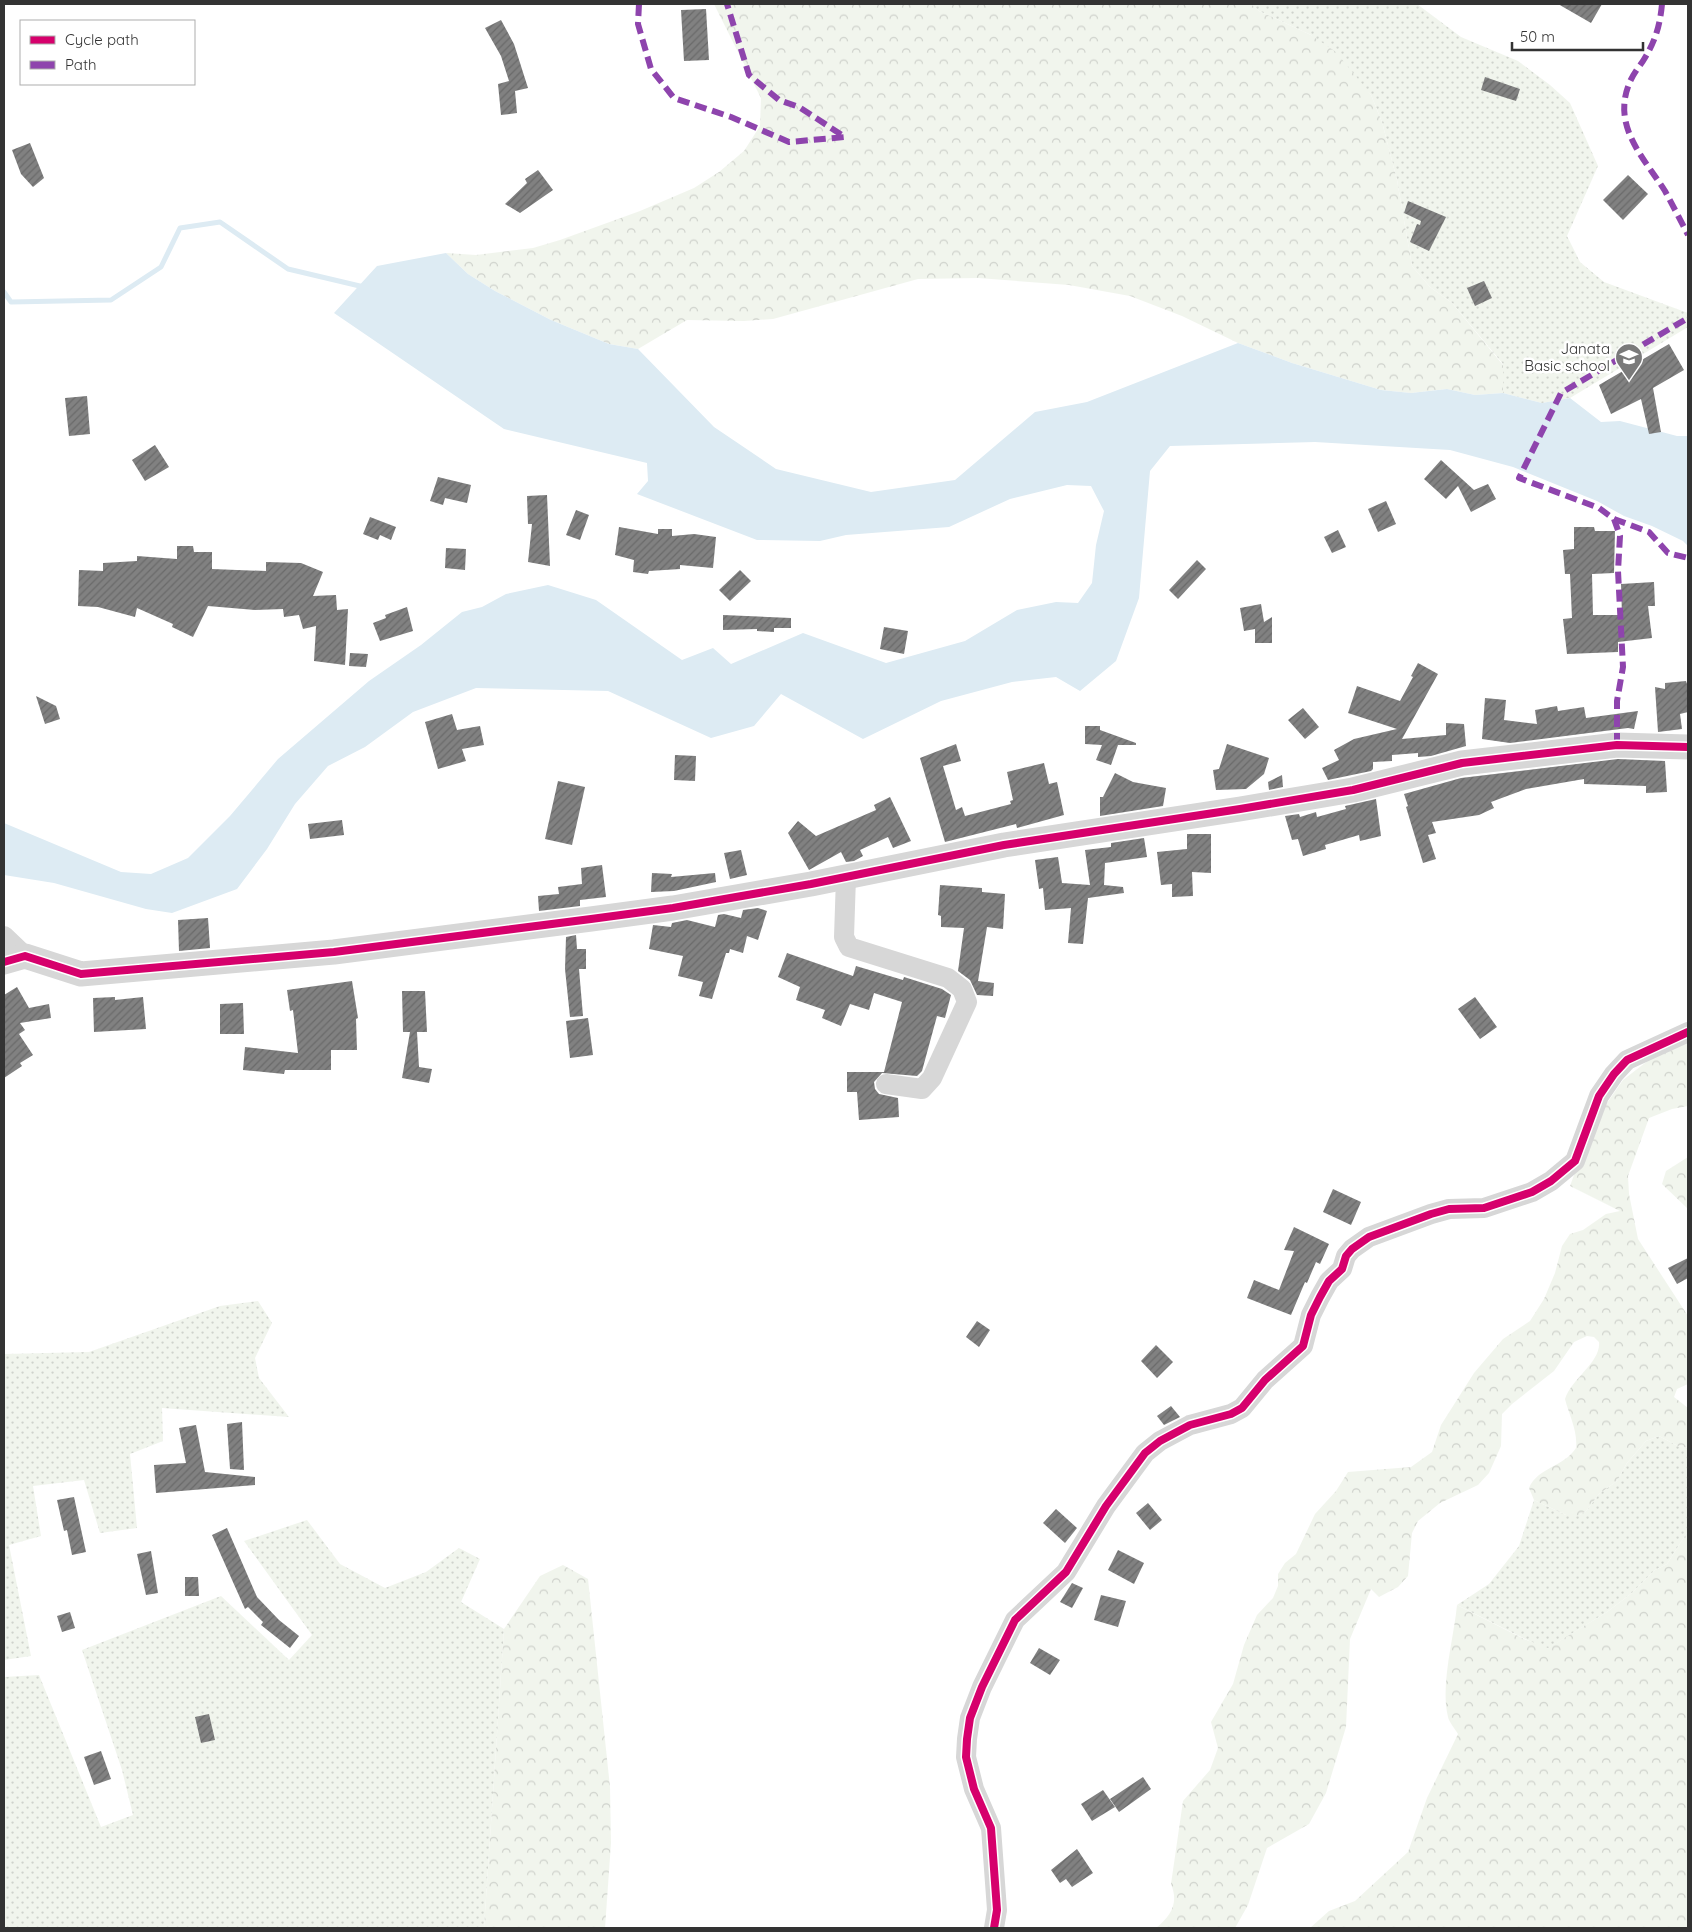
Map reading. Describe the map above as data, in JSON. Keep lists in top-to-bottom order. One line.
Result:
{"places":{"school or university":["Janata Basic school"]},"legend":["Cycle path","Path"],"scale_bar":"50 m"}
